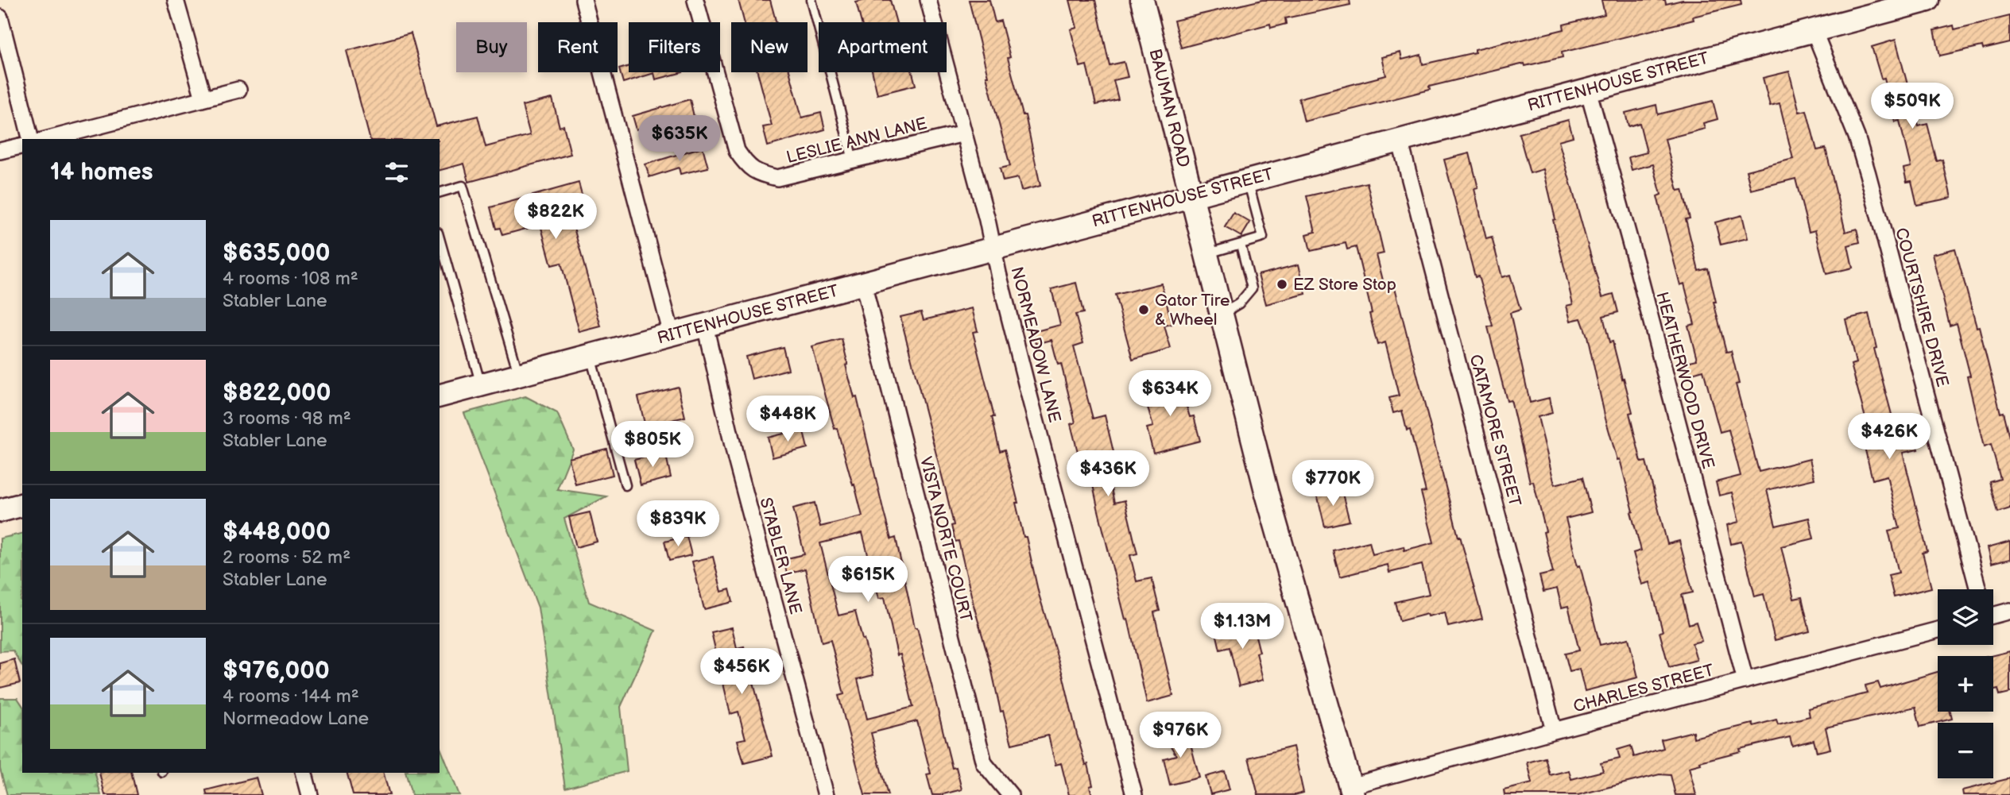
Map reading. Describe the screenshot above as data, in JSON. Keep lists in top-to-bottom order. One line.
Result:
{"streets":{"street":["RITTENHOUSE STREET","BAUMAN ROAD","LESLIE ANN LANE","COURTSHIRE DRIVE","NORMEADOW LANE","HEATHERWOOD DRIVE","CATAMORE STREET","VISTA NORTE COURT","STABLER LANE","CHARLES STREET"]},"crossings":[["RITTENHOUSE STREET","BAUMAN ROAD"],["RITTENHOUSE STREET","COURTSHIRE DRIVE"],["RITTENHOUSE STREET","NORMEADOW LANE"],["RITTENHOUSE STREET","HEATHERWOOD DRIVE"],["RITTENHOUSE STREET","CATAMORE STREET"],["RITTENHOUSE STREET","VISTA NORTE COURT"],["RITTENHOUSE STREET","STABLER LANE"],["BAUMAN ROAD","CHARLES STREET"],["LESLIE ANN LANE","NORMEADOW LANE"],["HEATHERWOOD DRIVE","CHARLES STREET"],["CATAMORE STREET","CHARLES STREET"]],"places":["EZ Store Stop","Gator Tire & Wheel"],"page":{"chip":["Buy","Rent","Filters","New","Apartment"],"price":["$509K","$635K","$822K","$634K","$448K","$426K","$805K","$436K","$770K","$839K","$615K","$1.13M","$456K","$976K"],"heading":"14 homes","list":[{"name":"$635,000","note":"4 rooms · 108 m² · Stabler Lane"},{"name":"$822,000","note":"3 rooms · 98 m² · Stabler Lane"},{"name":"$448,000","note":"2 rooms · 52 m² · Stabler Lane"},{"name":"$976,000","note":"4 rooms · 144 m² · Normeadow Lane"}],"map_buttons":["+","−"]}}
